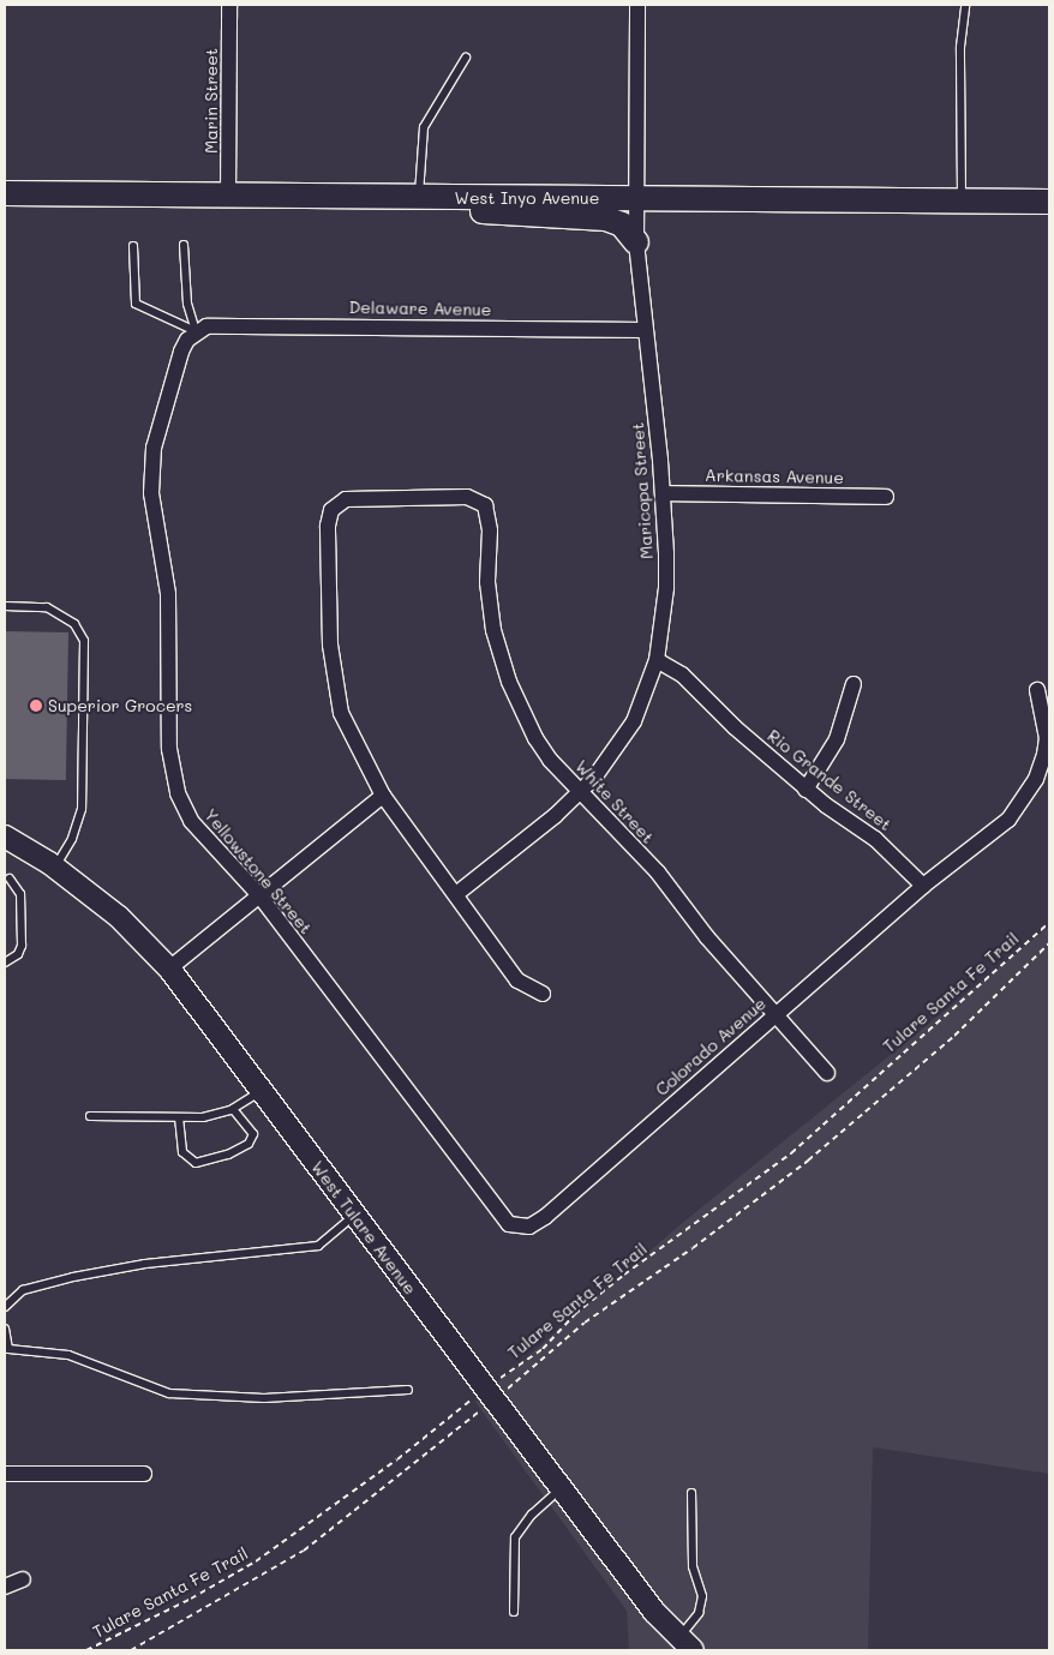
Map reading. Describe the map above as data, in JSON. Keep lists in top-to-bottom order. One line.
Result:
{"streets":{"main road":["West Inyo Avenue","West Tulare Avenue"],"street":["Marin Street","Delaware Avenue","Arkansas Avenue","Maricopa Street","Rio Grande Street","White Street","Yellowstone Street","Colorado Avenue"],"path":["Tulare Santa Fe Trail"]},"crossings":[["Marin Street","West Inyo Avenue"],["West Inyo Avenue","Maricopa Street"],["Delaware Avenue","Maricopa Street"],["Delaware Avenue","Yellowstone Street"],["Arkansas Avenue","Maricopa Street"],["Maricopa Street","Rio Grande Street"],["Maricopa Street","White Street"],["Rio Grande Street","Colorado Avenue"],["White Street","Colorado Avenue"],["Yellowstone Street","Colorado Avenue"],["Tulare Santa Fe Trail","West Tulare Avenue"]],"places":["Superior Grocers"]}
